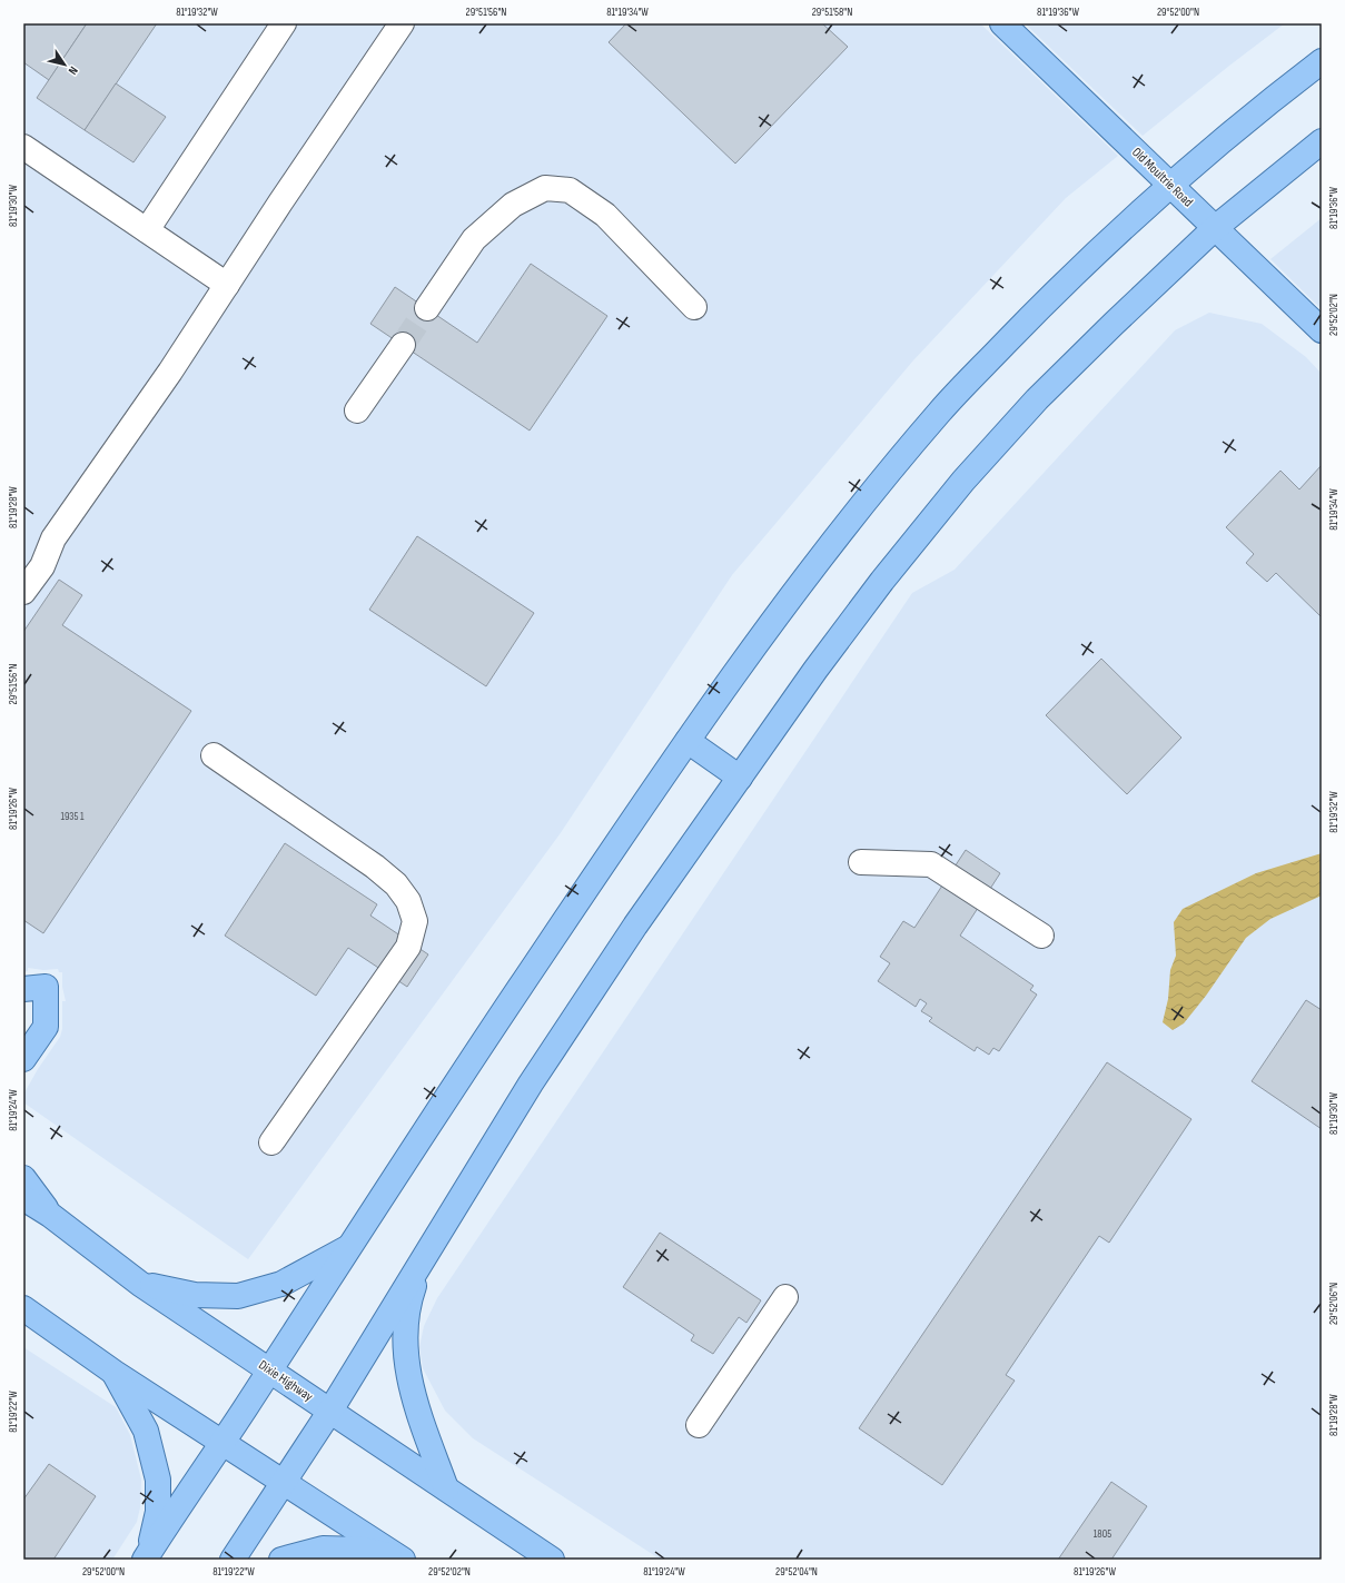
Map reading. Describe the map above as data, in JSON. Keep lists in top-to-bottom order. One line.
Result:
{"streets":{"main road":["Old Moultrie Road","Dixie Highway"]},"house_numbers":["1935 1","1805"],"north":"bottom right","coordinates":["81°19'32\"W","29°51'56\"N","81°19'34\"W","29°51'58\"N","81°19'36\"W","29°52'00\"N","81°19'30\"W","29°52'02\"N","81°19'28\"W","81°19'26\"W","81°19'24\"W","29°52'06\"N","81°19'22\"W","29°52'04\"N"]}
